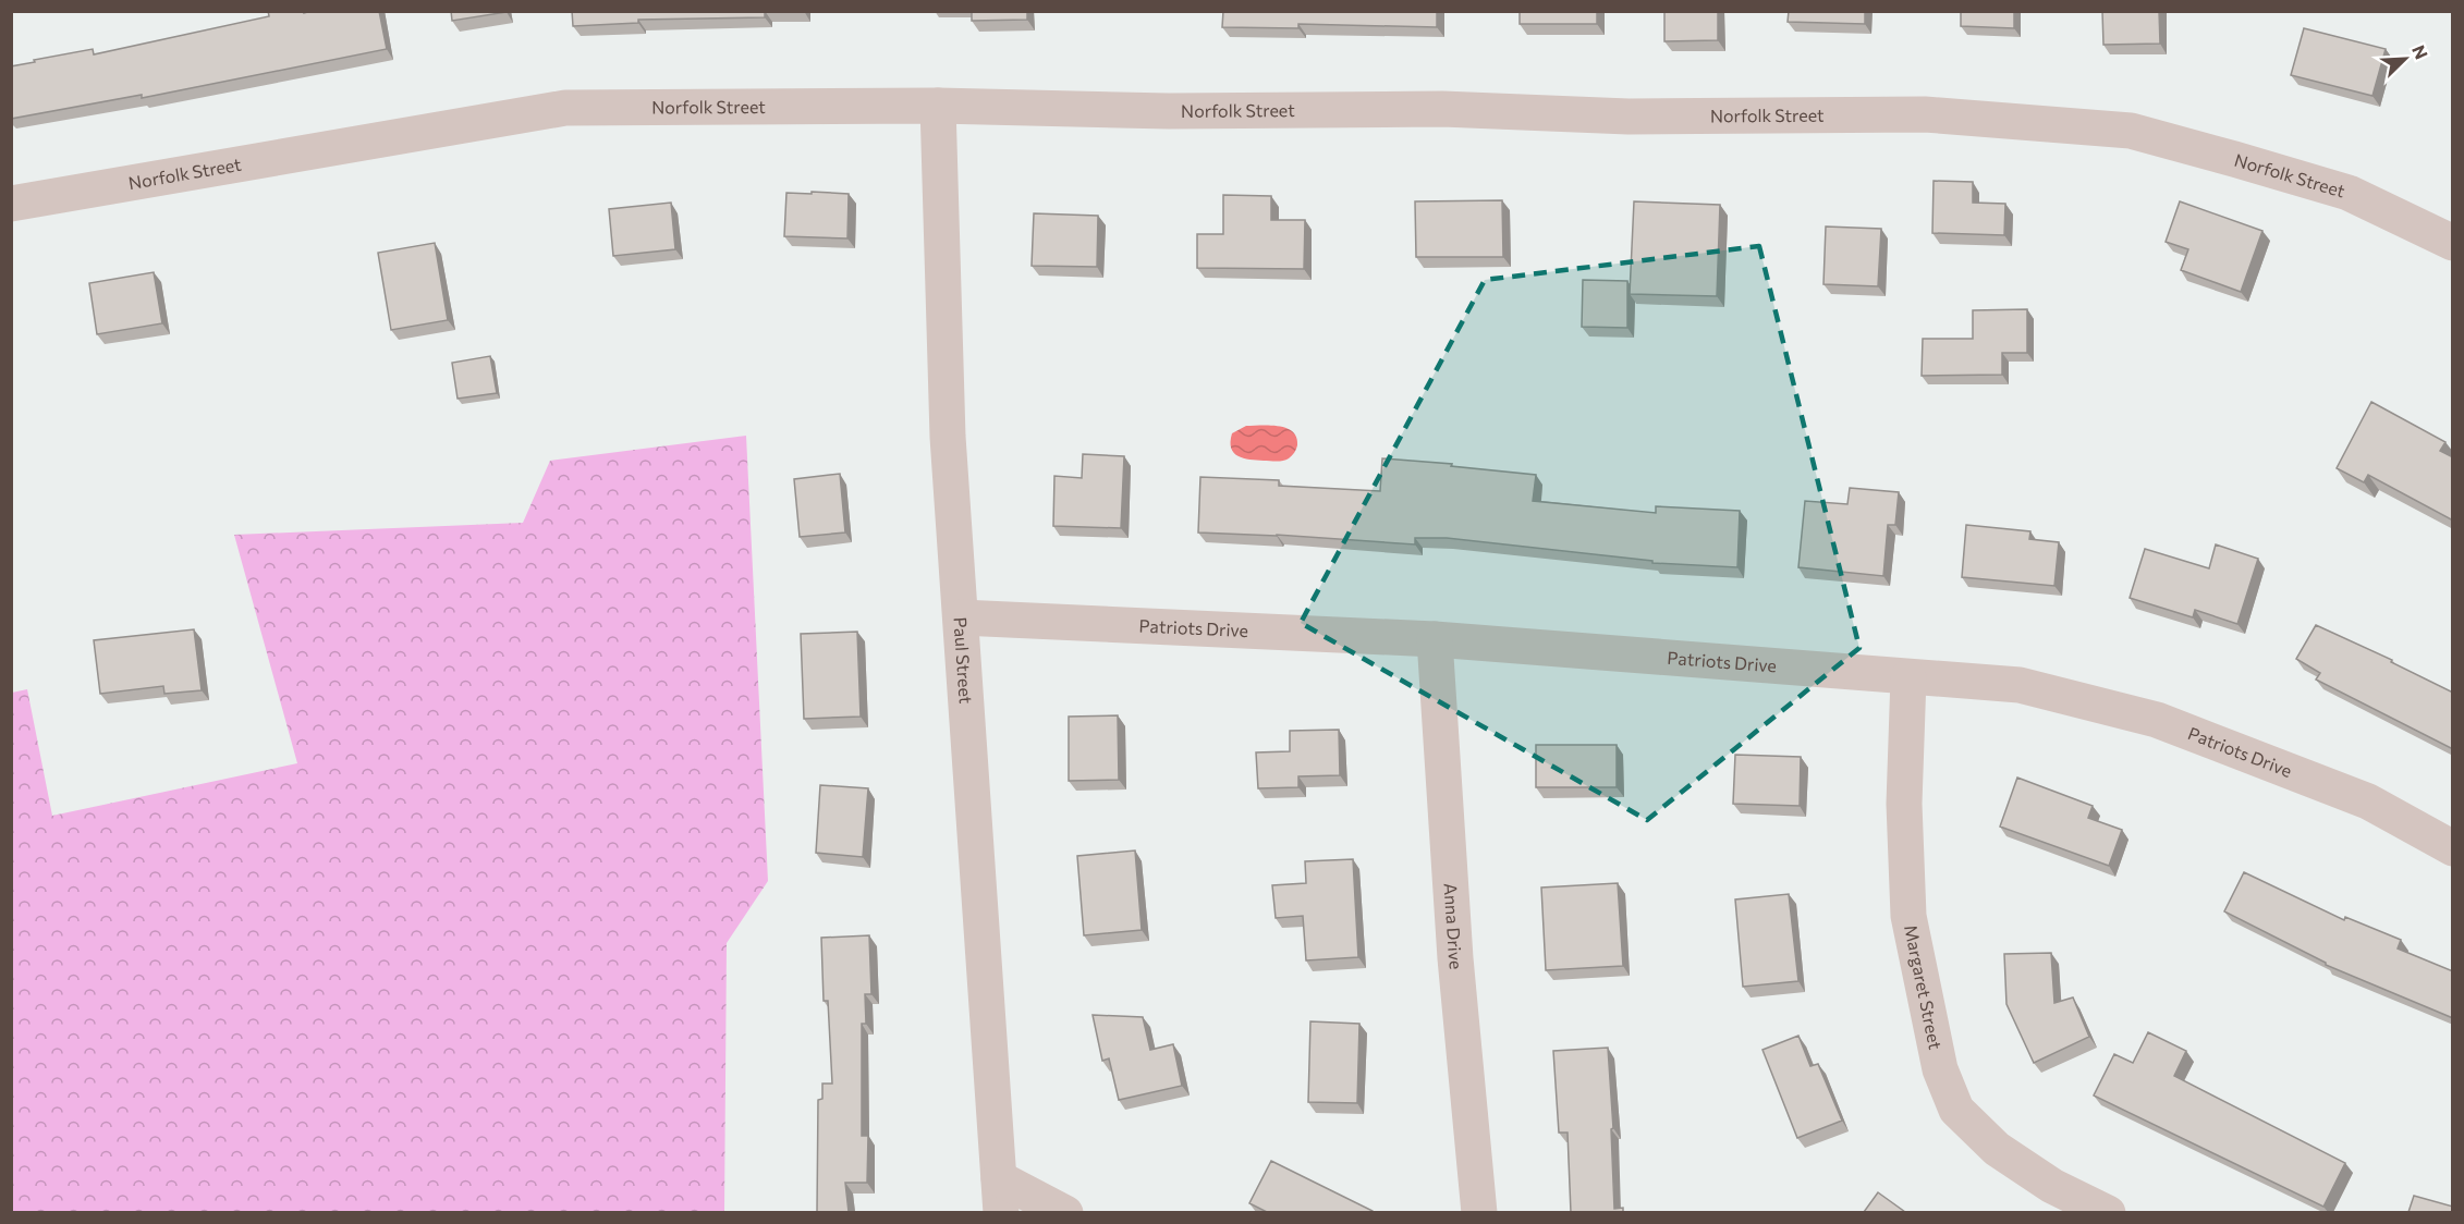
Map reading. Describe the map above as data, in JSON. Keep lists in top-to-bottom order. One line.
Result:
{"streets":{"street":["Norfolk Street","Patriots Drive","Paul Street","Anna Drive","Margaret Street"]},"crossings":[["Norfolk Street","Paul Street"],["Patriots Drive","Paul Street"],["Patriots Drive","Anna Drive"],["Patriots Drive","Margaret Street"]],"north":"top right"}
